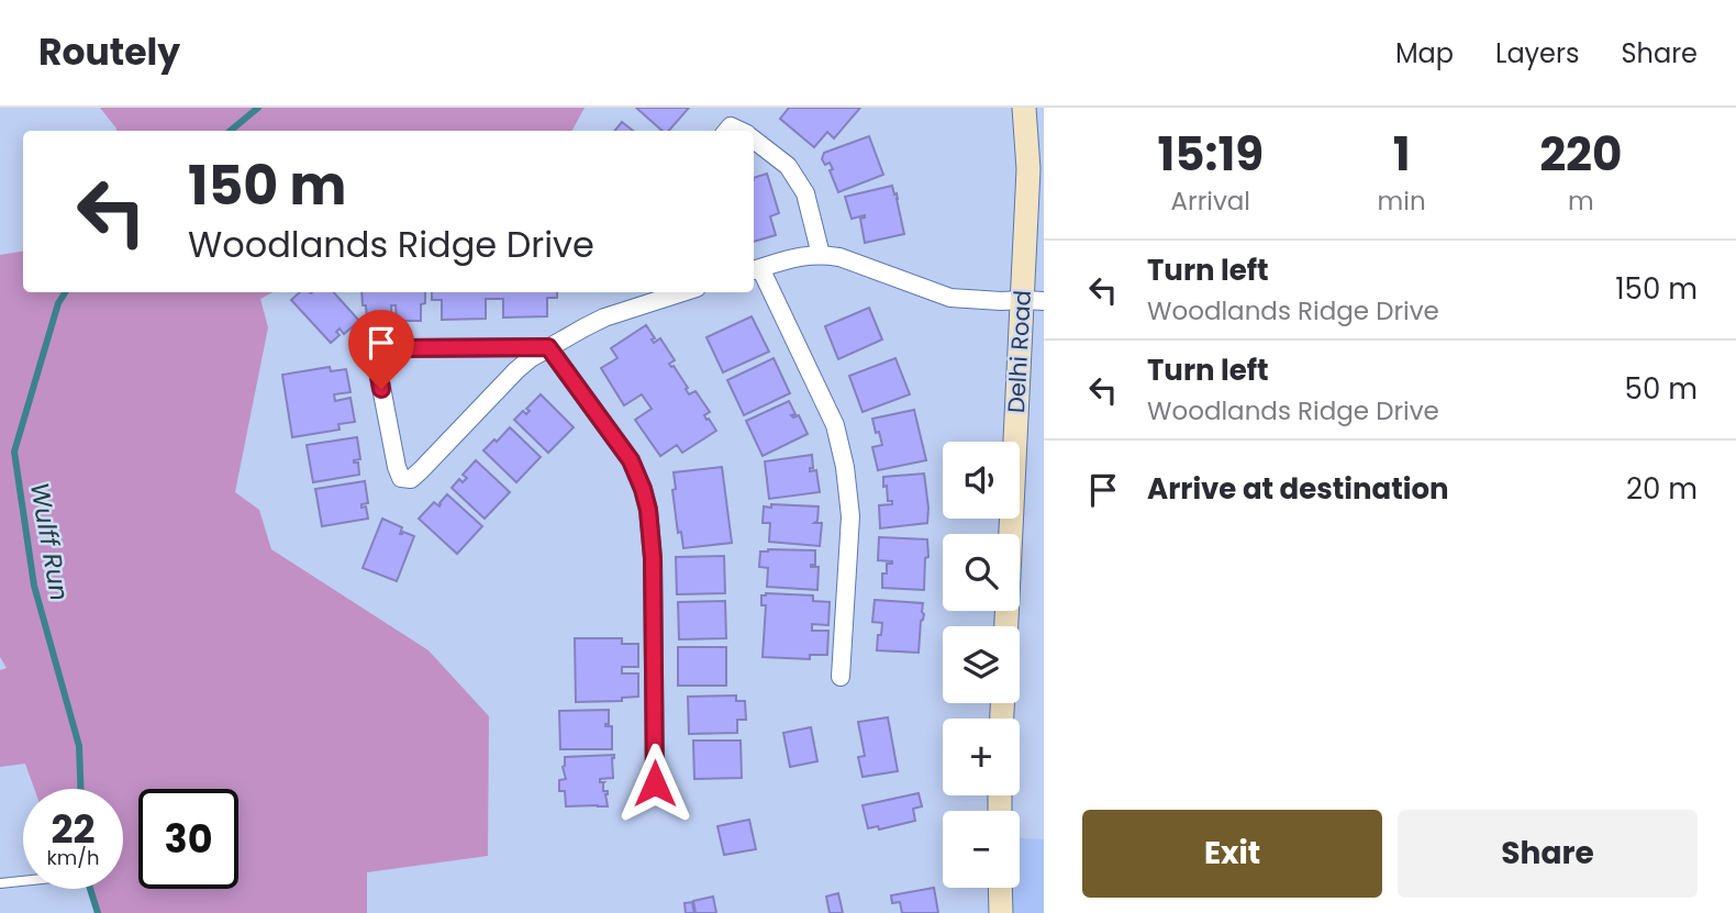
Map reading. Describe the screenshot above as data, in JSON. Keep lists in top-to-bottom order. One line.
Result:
{"streets":{"street":["Delhi Road"]},"water":["Wulff Run"],"page":{"header":"Routely","nav":["Map","Layers","Share"],"eta":["15:19","Arrival","1","min","220","m"],"turn":["150 m","Woodlands Ridge Drive"],"list":[{"name":"Turn left","note":"Woodlands Ridge Drive","value":"150 m"},{"name":"Turn left","note":"Woodlands Ridge Drive","value":"50 m"},{"name":"Arrive at destination","value":"20 m"}],"map_buttons":["+","−"],"speed":"22 km/h","limit":"30","buttons":["Exit","Share"]}}
